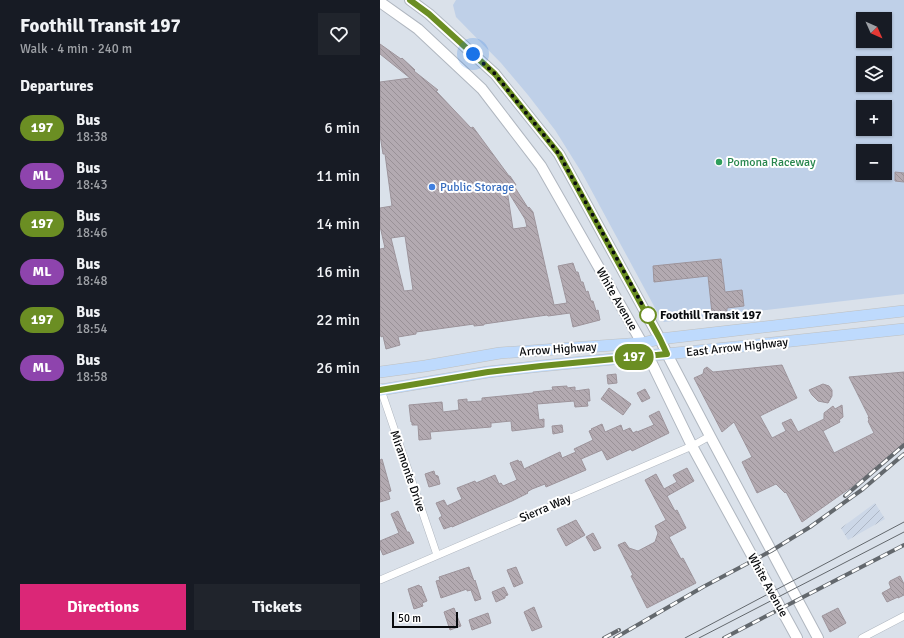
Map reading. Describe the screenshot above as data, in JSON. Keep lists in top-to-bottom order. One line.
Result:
{"streets":{"main road":["White Avenue","East Arrow Highway","Arrow Highway"],"street":["Miramonte Drive","Sierra Way"]},"crossings":[["White Avenue","East Arrow Highway"],["White Avenue","Arrow Highway"],["White Avenue","Sierra Way"],["East Arrow Highway","Miramonte Drive"],["Miramonte Drive","Sierra Way"]],"places":["Pomona Raceway","Public Storage","Foothill Transit 197"],"lines":["bus line 197"],"scale_bar":"50 m","north":"bottom right","page":{"heading":[["Foothill Transit 197","Walk · 4 min · 240 m"],"Departures"],"on_map":"197","map_buttons":["+","−"],"list":[{"mark":"197","name":"Bus","note":"18:38","value":"6 min"},{"mark":"ML","name":"Bus","note":"18:43","value":"11 min"},{"mark":"197","name":"Bus","note":"18:46","value":"14 min"},{"mark":"ML","name":"Bus","note":"18:48","value":"16 min"},{"mark":"197","name":"Bus","note":"18:54","value":"22 min"},{"mark":"ML","name":"Bus","note":"18:58","value":"26 min"}],"buttons":["Directions","Tickets"],"scale":"50 m"}}
